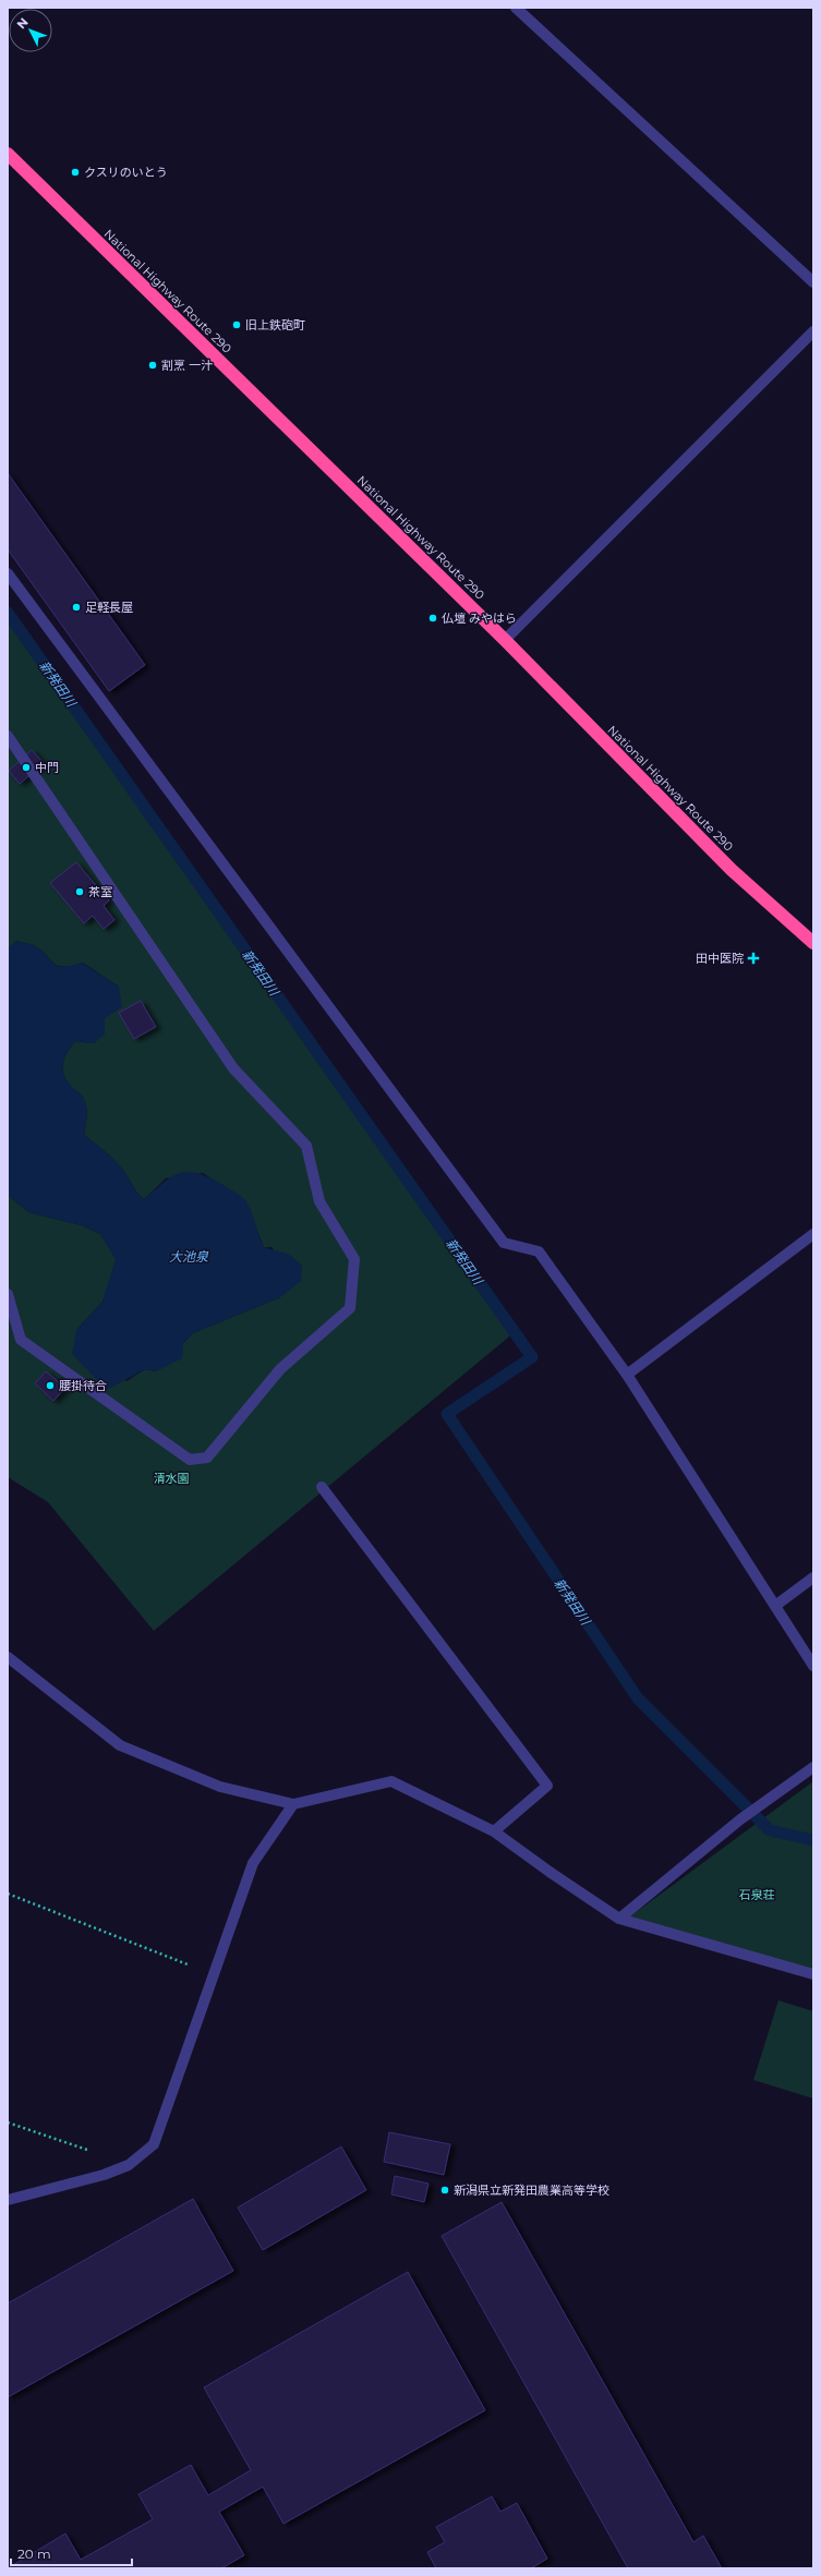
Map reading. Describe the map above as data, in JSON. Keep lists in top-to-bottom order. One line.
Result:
{"streets":{"highway":["National Highway Route 290"]},"water":["新発田川","大池泉"],"parks":["清水園","石泉荘"],"places":{"other":["クスリのいとう","旧上鉄砲町","割烹 一汁","足軽長屋","仏壇 みやはら","中門","茶室","腰掛待合","新潟県立新発田農業高等学校"],"health":["田中医院"]},"scale_bar":"20 m","north":"top left"}
